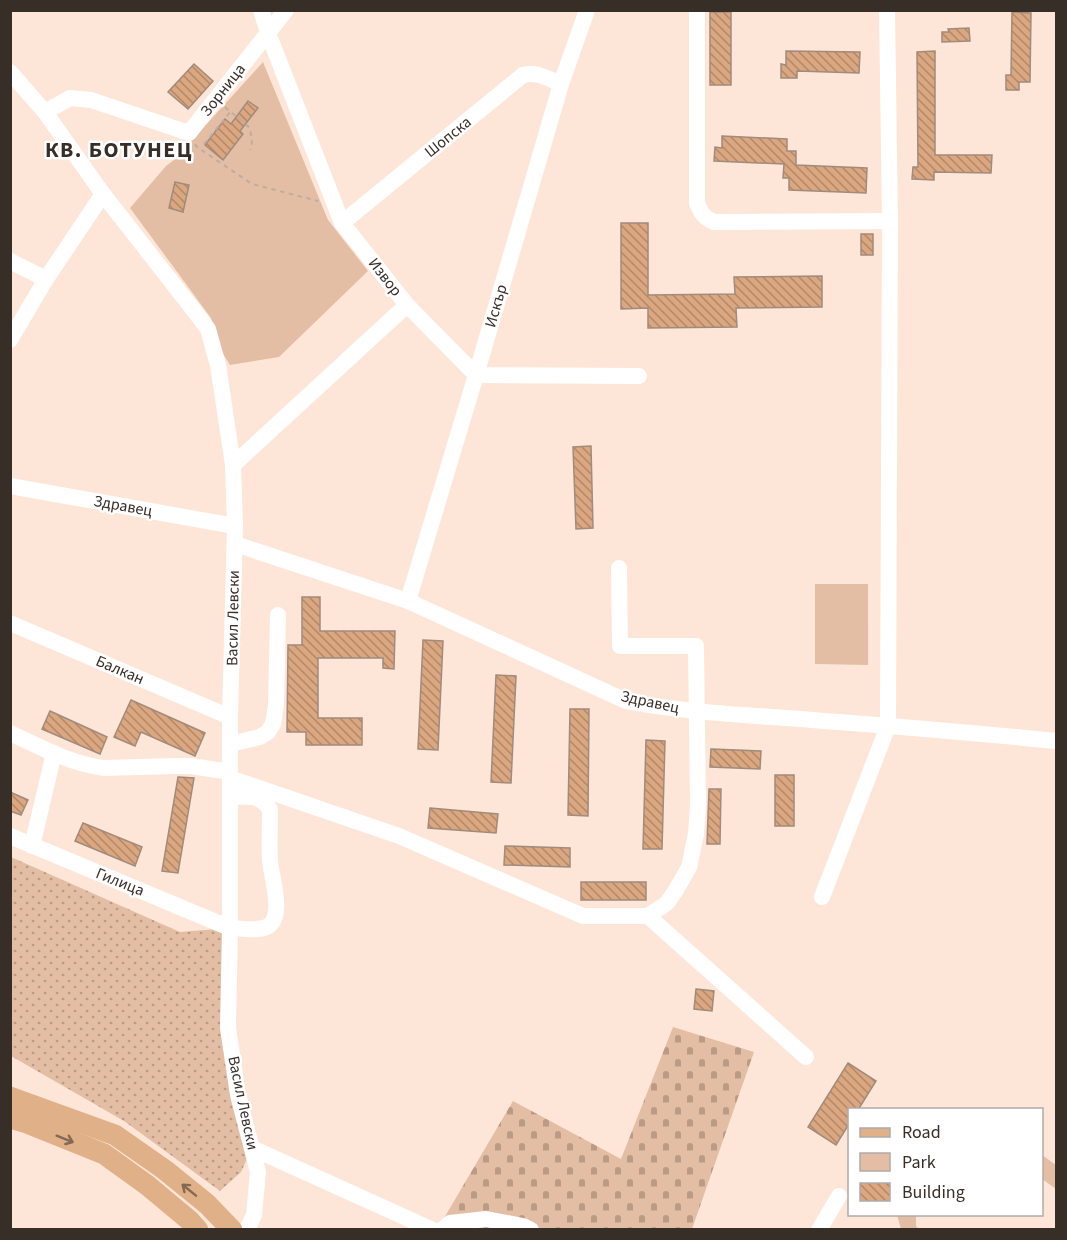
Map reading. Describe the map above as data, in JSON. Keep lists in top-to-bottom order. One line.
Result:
{"streets":{"street":["Зорница","Шопска","Извор","Искър","Здравец","Васил Левски","Балкан","Гилица"]},"crossings":[["Зорница","Извор"],["Зорница","Васил Левски"],["Шопска","Извор"],["Шопска","Искър"],["Извор","Искър"],["Искър","Здравец"],["Здравец","Васил Левски"],["Васил Левски","Балкан"],["Васил Левски","Гилица"]],"districts":["КВ. БОТУНЕЦ"],"legend":["Road","Park","Building"]}
